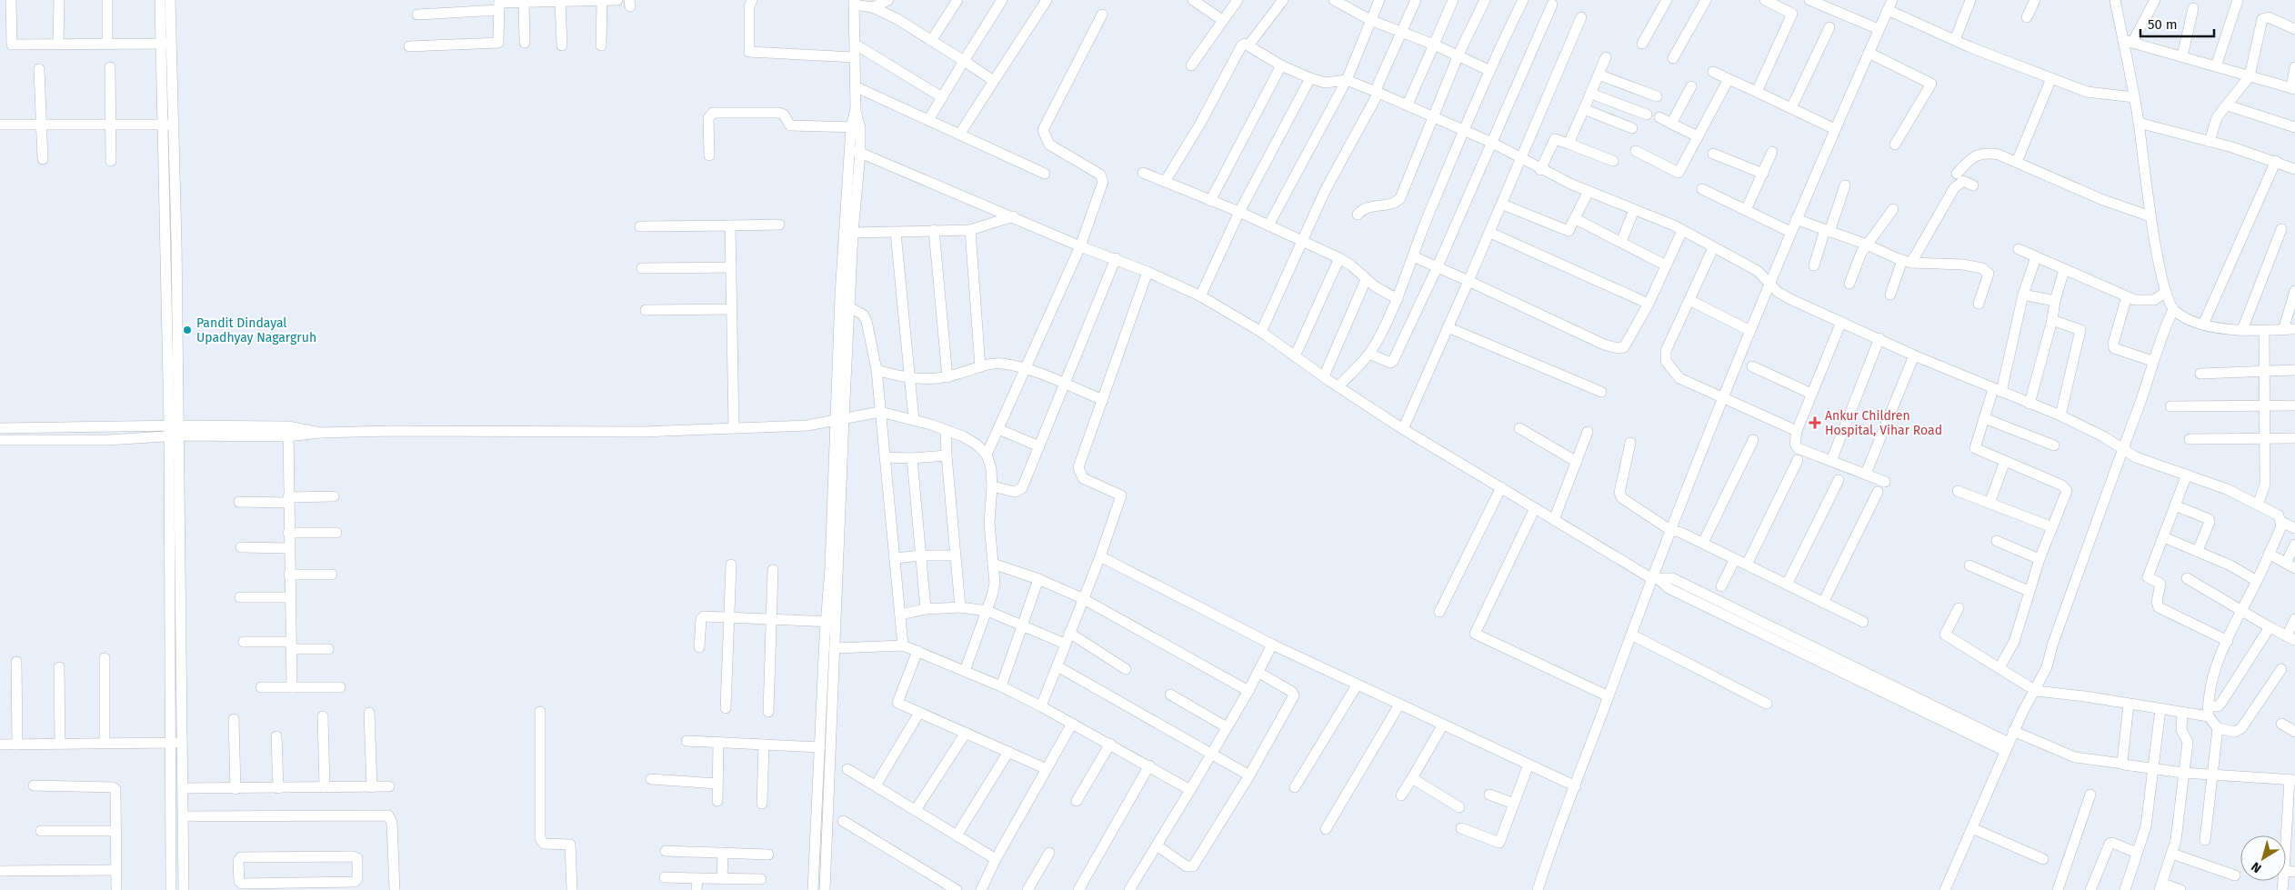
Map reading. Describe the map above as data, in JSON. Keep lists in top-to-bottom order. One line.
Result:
{"places":{"other":["Pandit Dindayal Upadhyay Nagargruh"],"health":["Ankur Children Hospital, Vihar Road"]},"scale_bar":"50 m","north":"bottom left"}
